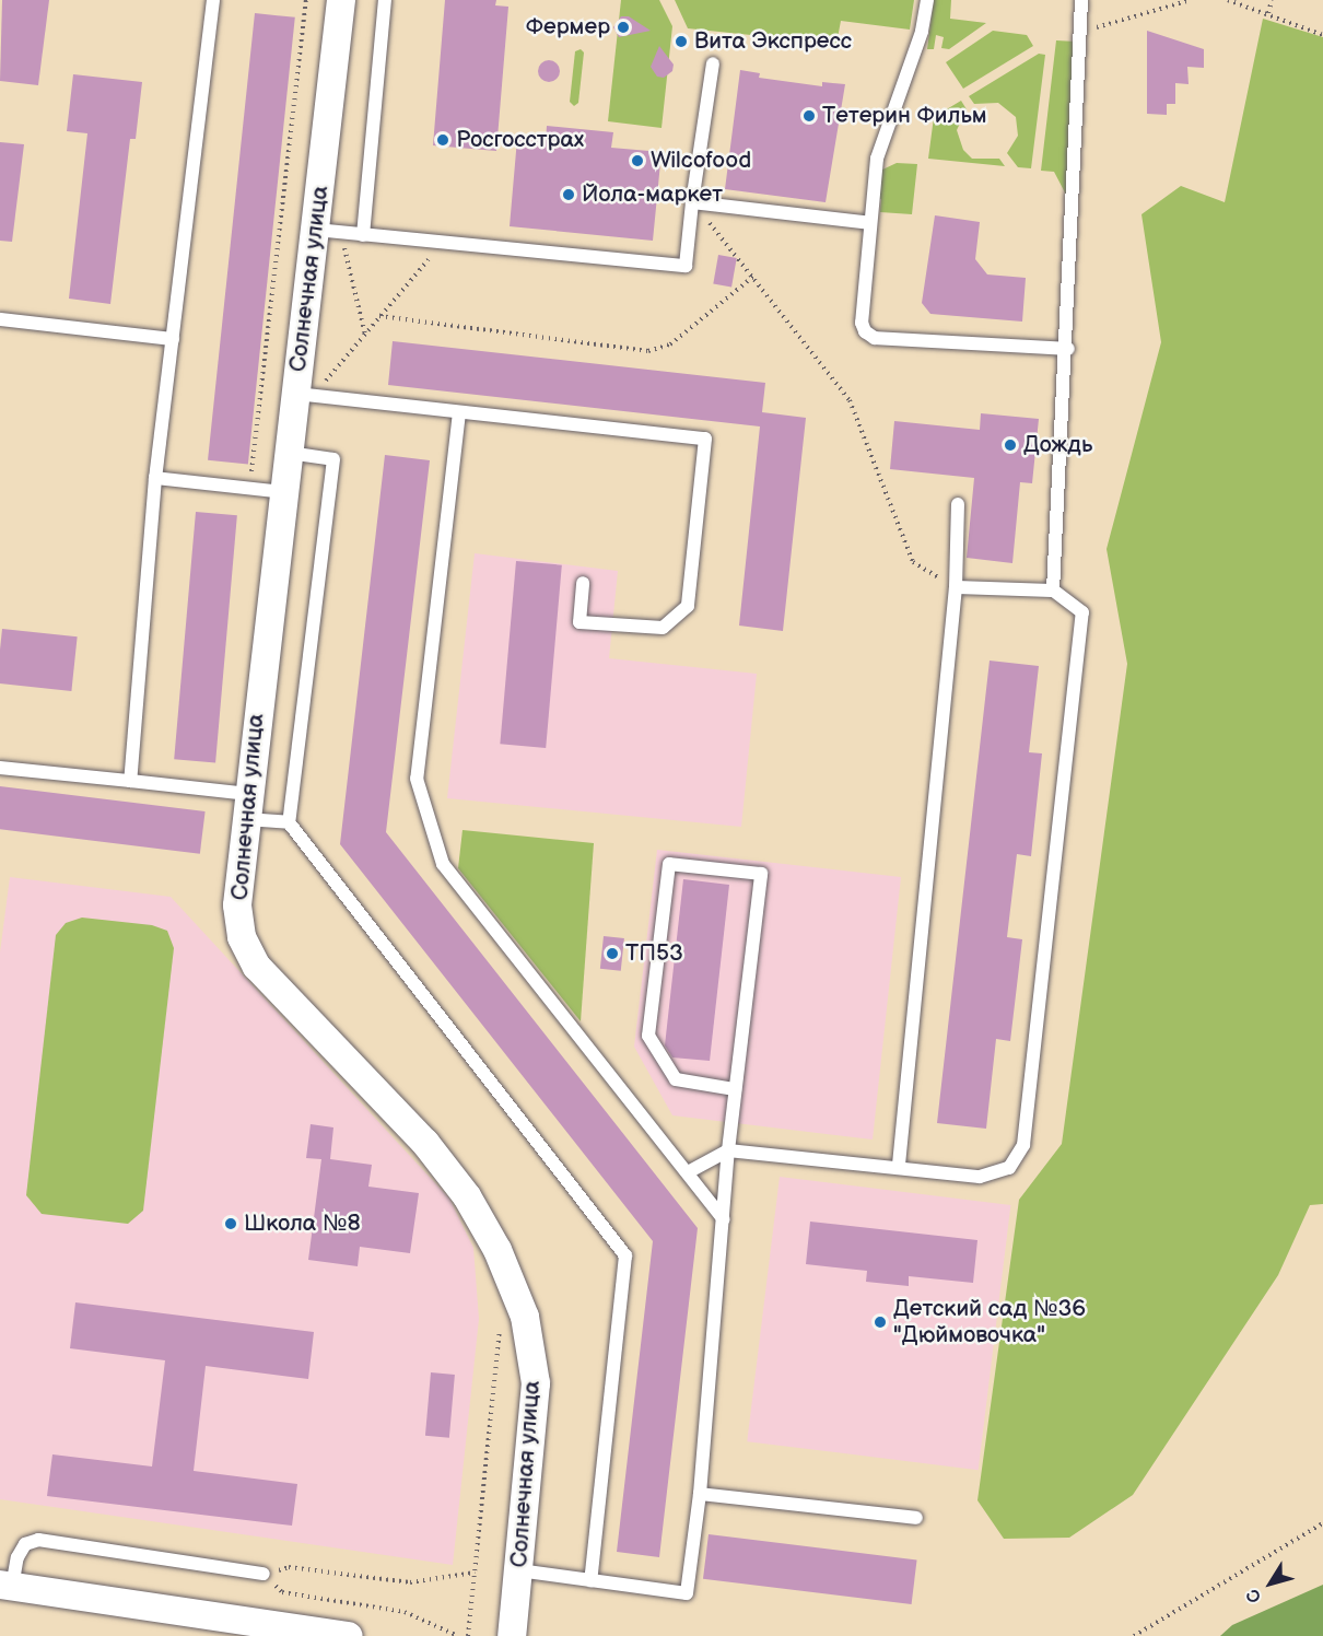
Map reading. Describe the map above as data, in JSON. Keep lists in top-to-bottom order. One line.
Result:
{"streets":{"street":["Солнечная улица"]},"places":["Фермер","Вита Экспресс","Тетерин Фильм","Росгосстрах","Wilcofood","Йола-маркет","Дождь","ТП53","Школа №8","Детский сад №36 \"Дюймовочка\""],"north":"bottom left"}
